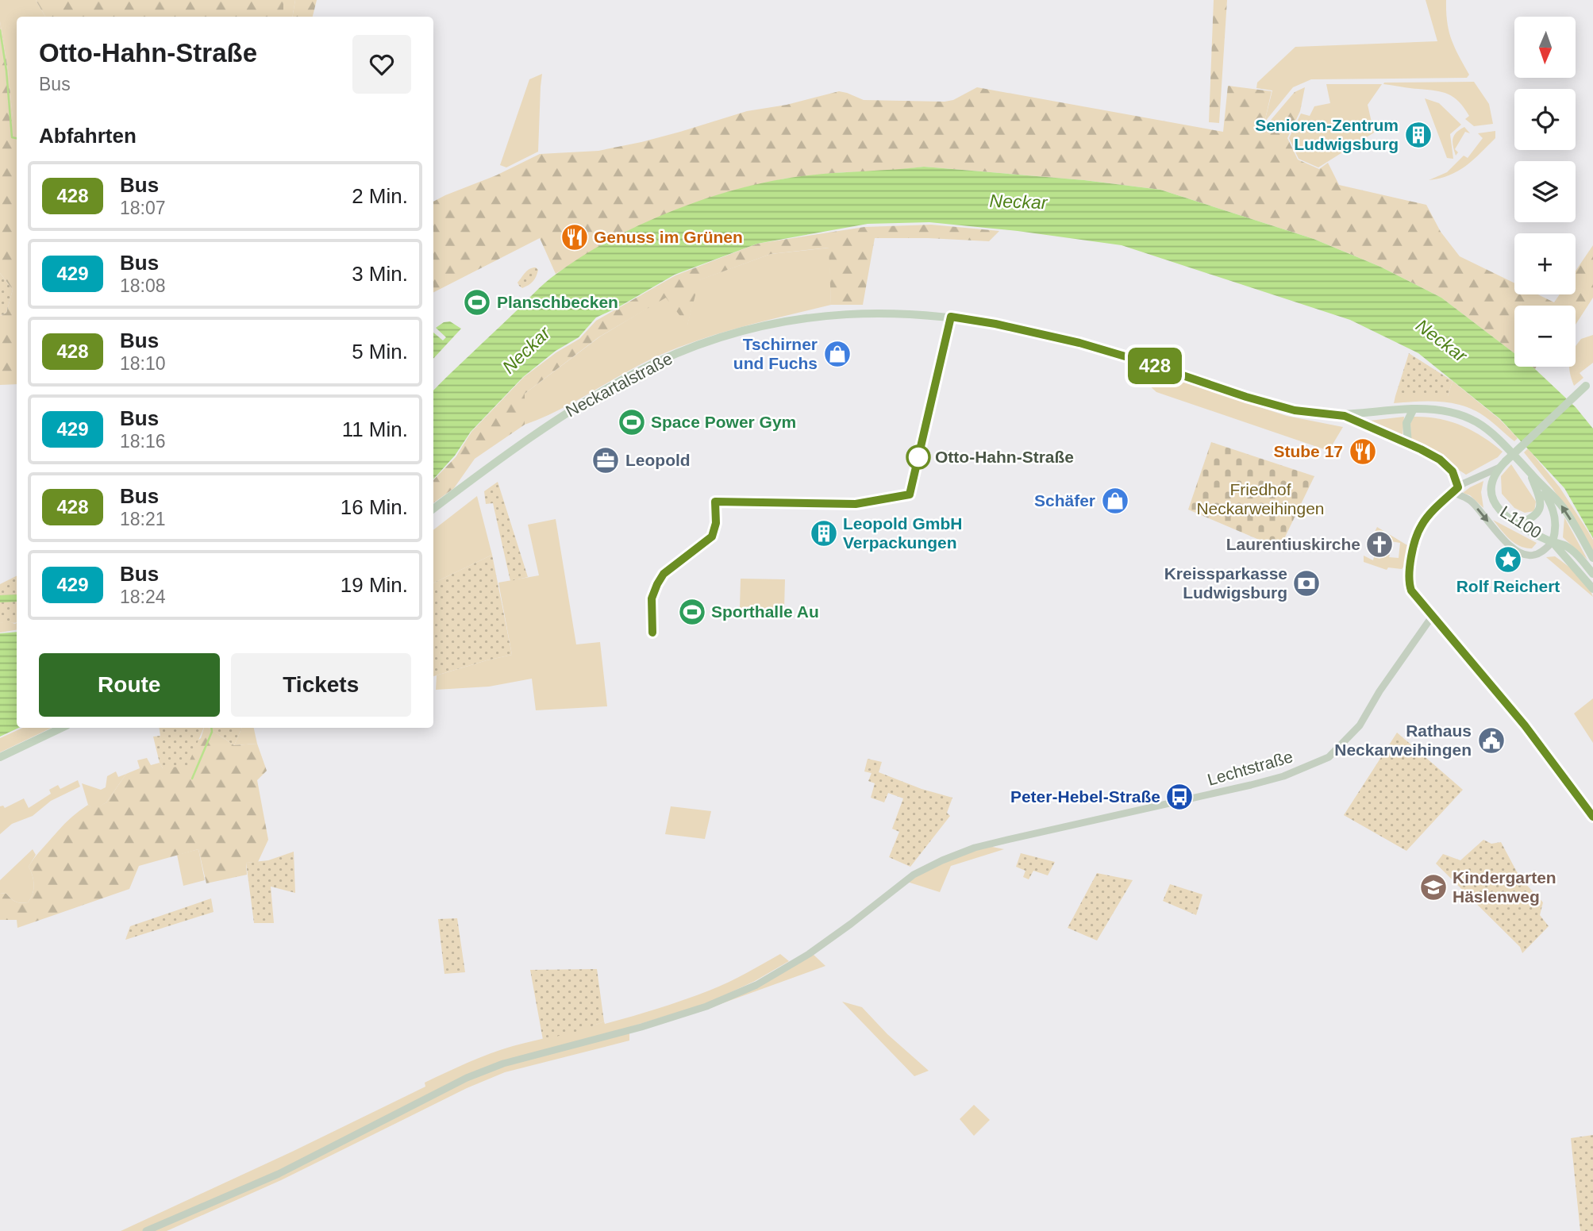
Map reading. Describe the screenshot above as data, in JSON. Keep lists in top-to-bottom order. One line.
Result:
{"streets":{"main road":["Neckartalstraße","L1100"],"street":["Lechtstraße"]},"water":["Neckar"],"parks":["Friedhof Neckarweihingen"],"places":{"building":["Senioren-Zentrum Ludwigsburg","Leopold GmbH Verpackungen"],"restaurant":["Genuss im Grünen","Stube 17"],"sports":["Planschbecken","Space Power Gym","Sporthalle Au"],"shop":["Tschirner und Fuchs","Schäfer"],"other":["Otto-Hahn-Straße"],"office":["Leopold"],"church":["Laurentiuskirche"],"place":["Rolf Reichert"],"bank":["Kreissparkasse Ludwigsburg"],"public building":["Rathaus Neckarweihingen"],"bus stop":["Peter-Hebel-Straße"],"school or university":["Kindergarten Häslenweg"]},"lines":["bus line 428"],"north":"bottom","page":{"on_map":"428","map_buttons":["+","−"],"heading":[["Otto-Hahn-Straße","Bus"],"Abfahrten"],"list":[{"mark":"428","name":"Bus","note":"18:07","value":"2 Min."},{"mark":"429","name":"Bus","note":"18:08","value":"3 Min."},{"mark":"428","name":"Bus","note":"18:10","value":"5 Min."},{"mark":"429","name":"Bus","note":"18:16","value":"11 Min."},{"mark":"428","name":"Bus","note":"18:21","value":"16 Min."},{"mark":"429","name":"Bus","note":"18:24","value":"19 Min."}],"buttons":["Route","Tickets"]}}
